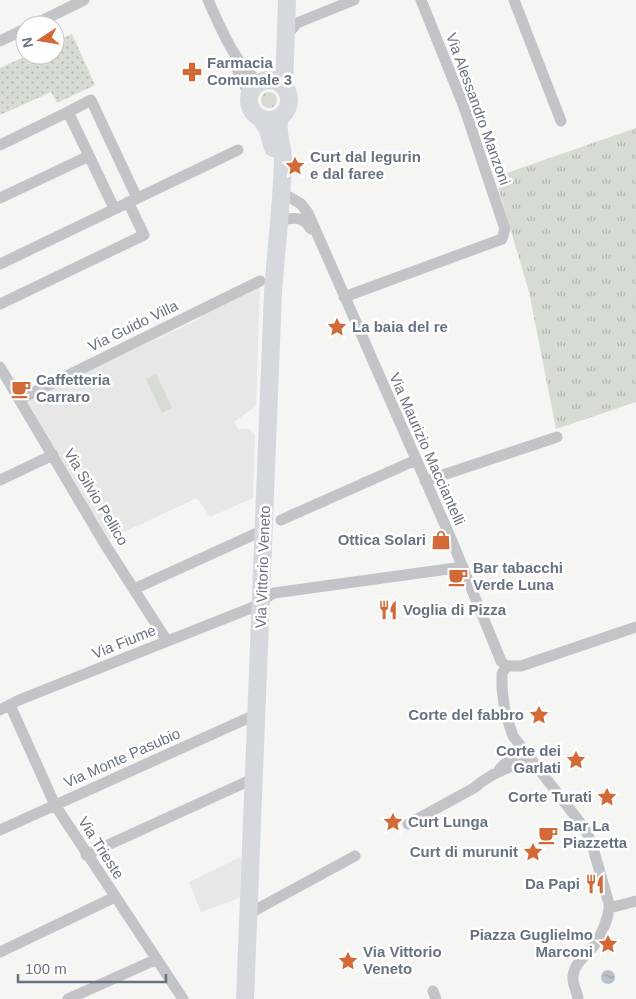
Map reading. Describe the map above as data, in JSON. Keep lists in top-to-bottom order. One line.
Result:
{"streets":{"main road":["Via Vittorio Veneto"],"street":["Via Alessandro Manzoni","Via Guido Villa","Via Maurizio Macciantelli","Via Silvio Pellico","Via Fiume","Via Monte Pasubio","Via Trieste"]},"crossings":[["Via Alessandro Manzoni","Via Maurizio Macciantelli"],["Via Guido Villa","Via Silvio Pellico"],["Via Guido Villa","Via Vittorio Veneto"],["Via Maurizio Macciantelli","Via Vittorio Veneto"],["Via Maurizio Macciantelli","Via Fiume"],["Via Silvio Pellico","Via Fiume"],["Via Vittorio Veneto","Via Fiume"],["Via Vittorio Veneto","Via Monte Pasubio"],["Via Fiume","Via Trieste"],["Via Monte Pasubio","Via Trieste"]],"places":{"pharmacy":["Farmacia Comunale 3"],"place":["Curt dal legurin e dal faree","La baia del re","Corte del fabbro","Corte dei Garlati","Corte Turati","Curt Lunga","Curt di murunit","Piazza Guglielmo Marconi","Via Vittorio Veneto"],"cafe":["Caffetteria Carraro","Bar tabacchi Verde Luna","Bar La Piazzetta"],"shop":["Ottica Solari"],"restaurant":["Voglia di Pizza","Da Papi"]},"scale_bar":"100 m","north":"left"}
